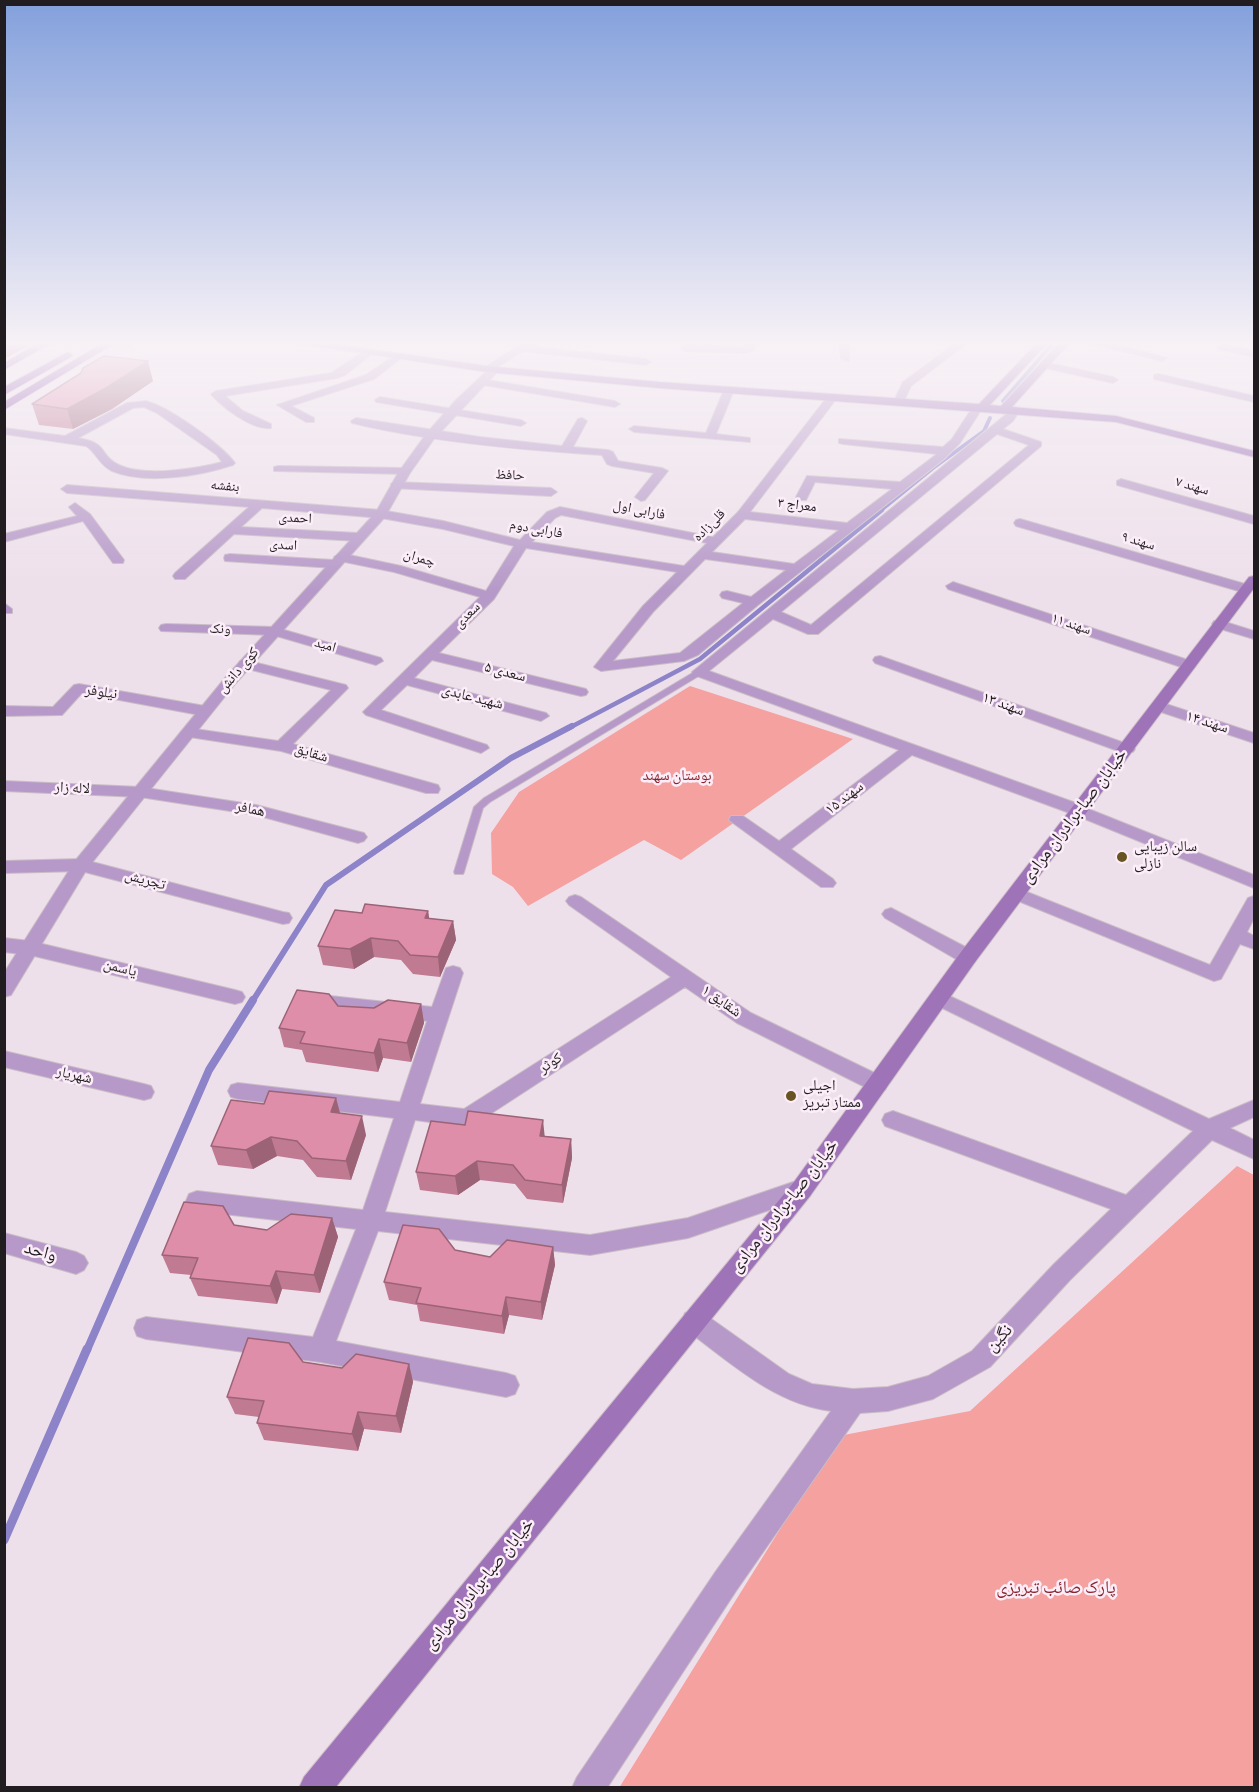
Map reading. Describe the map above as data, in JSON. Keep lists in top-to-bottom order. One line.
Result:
{"streets":{"main road":["خیابان صبا-برادران مرادی"],"street":["حافظ","بنفشه","سهند ۷","معراج ۳","فارابی اول","احمدی","قلی‌زاده","فارابی دوم","سهند ۹","اسدی","چمران","سعدی","سهند ۱۱","ونک","امید","کوی دانش","سعدی ۵","نیلوفر","شهید عابدی","سهند ۱۳","سهند ۱۴","شقایق","لاله زار","سهند ۱۵","همافر","تجریش","یاسمن","شقایق ۱","کوثر","شهریار","واحد","نگین"]},"crossings":[["حافظ","کوی دانش"],["بنفشه","فارابی دوم"],["بنفشه","کوی دانش"],["معراج ۳","قلی‌زاده"],["فارابی اول","قلی‌زاده"],["فارابی اول","سعدی"],["احمدی","کوی دانش"],["قلی‌زاده","فارابی دوم"],["فارابی دوم","سعدی"],["فارابی دوم","کوی دانش"],["سهند ۹","خیابان صبا-برادران مرادی"],["اسدی","چمران"],["اسدی","کوی دانش"],["چمران","سعدی"],["چمران","کوی دانش"],["سعدی","سعدی ۵"],["سعدی","شهید عابدی"],["سهند ۱۱","خیابان صبا-برادران مرادی"],["ونک","امید"],["ونک","کوی دانش"],["امید","کوی دانش"],["کوی دانش","نیلوفر"],["کوی دانش","شقایق"],["کوی دانش","لاله زار"],["کوی دانش","همافر"],["کوی دانش","تجریش"],["کوی دانش","یاسمن"],["سهند ۱۳","خیابان صبا-برادران مرادی"],["سهند ۱۴","خیابان صبا-برادران مرادی"],["لاله زار","همافر"],["خیابان صبا-برادران مرادی","شقایق ۱"],["خیابان صبا-برادران مرادی","نگین"],["شقایق ۱","کوثر"]],"parks":["بوستان سهند","پارک صائب تبریزی"],"places":["سالن زیبایی نازلی","اجیلی ممتاز تبریز"]}
